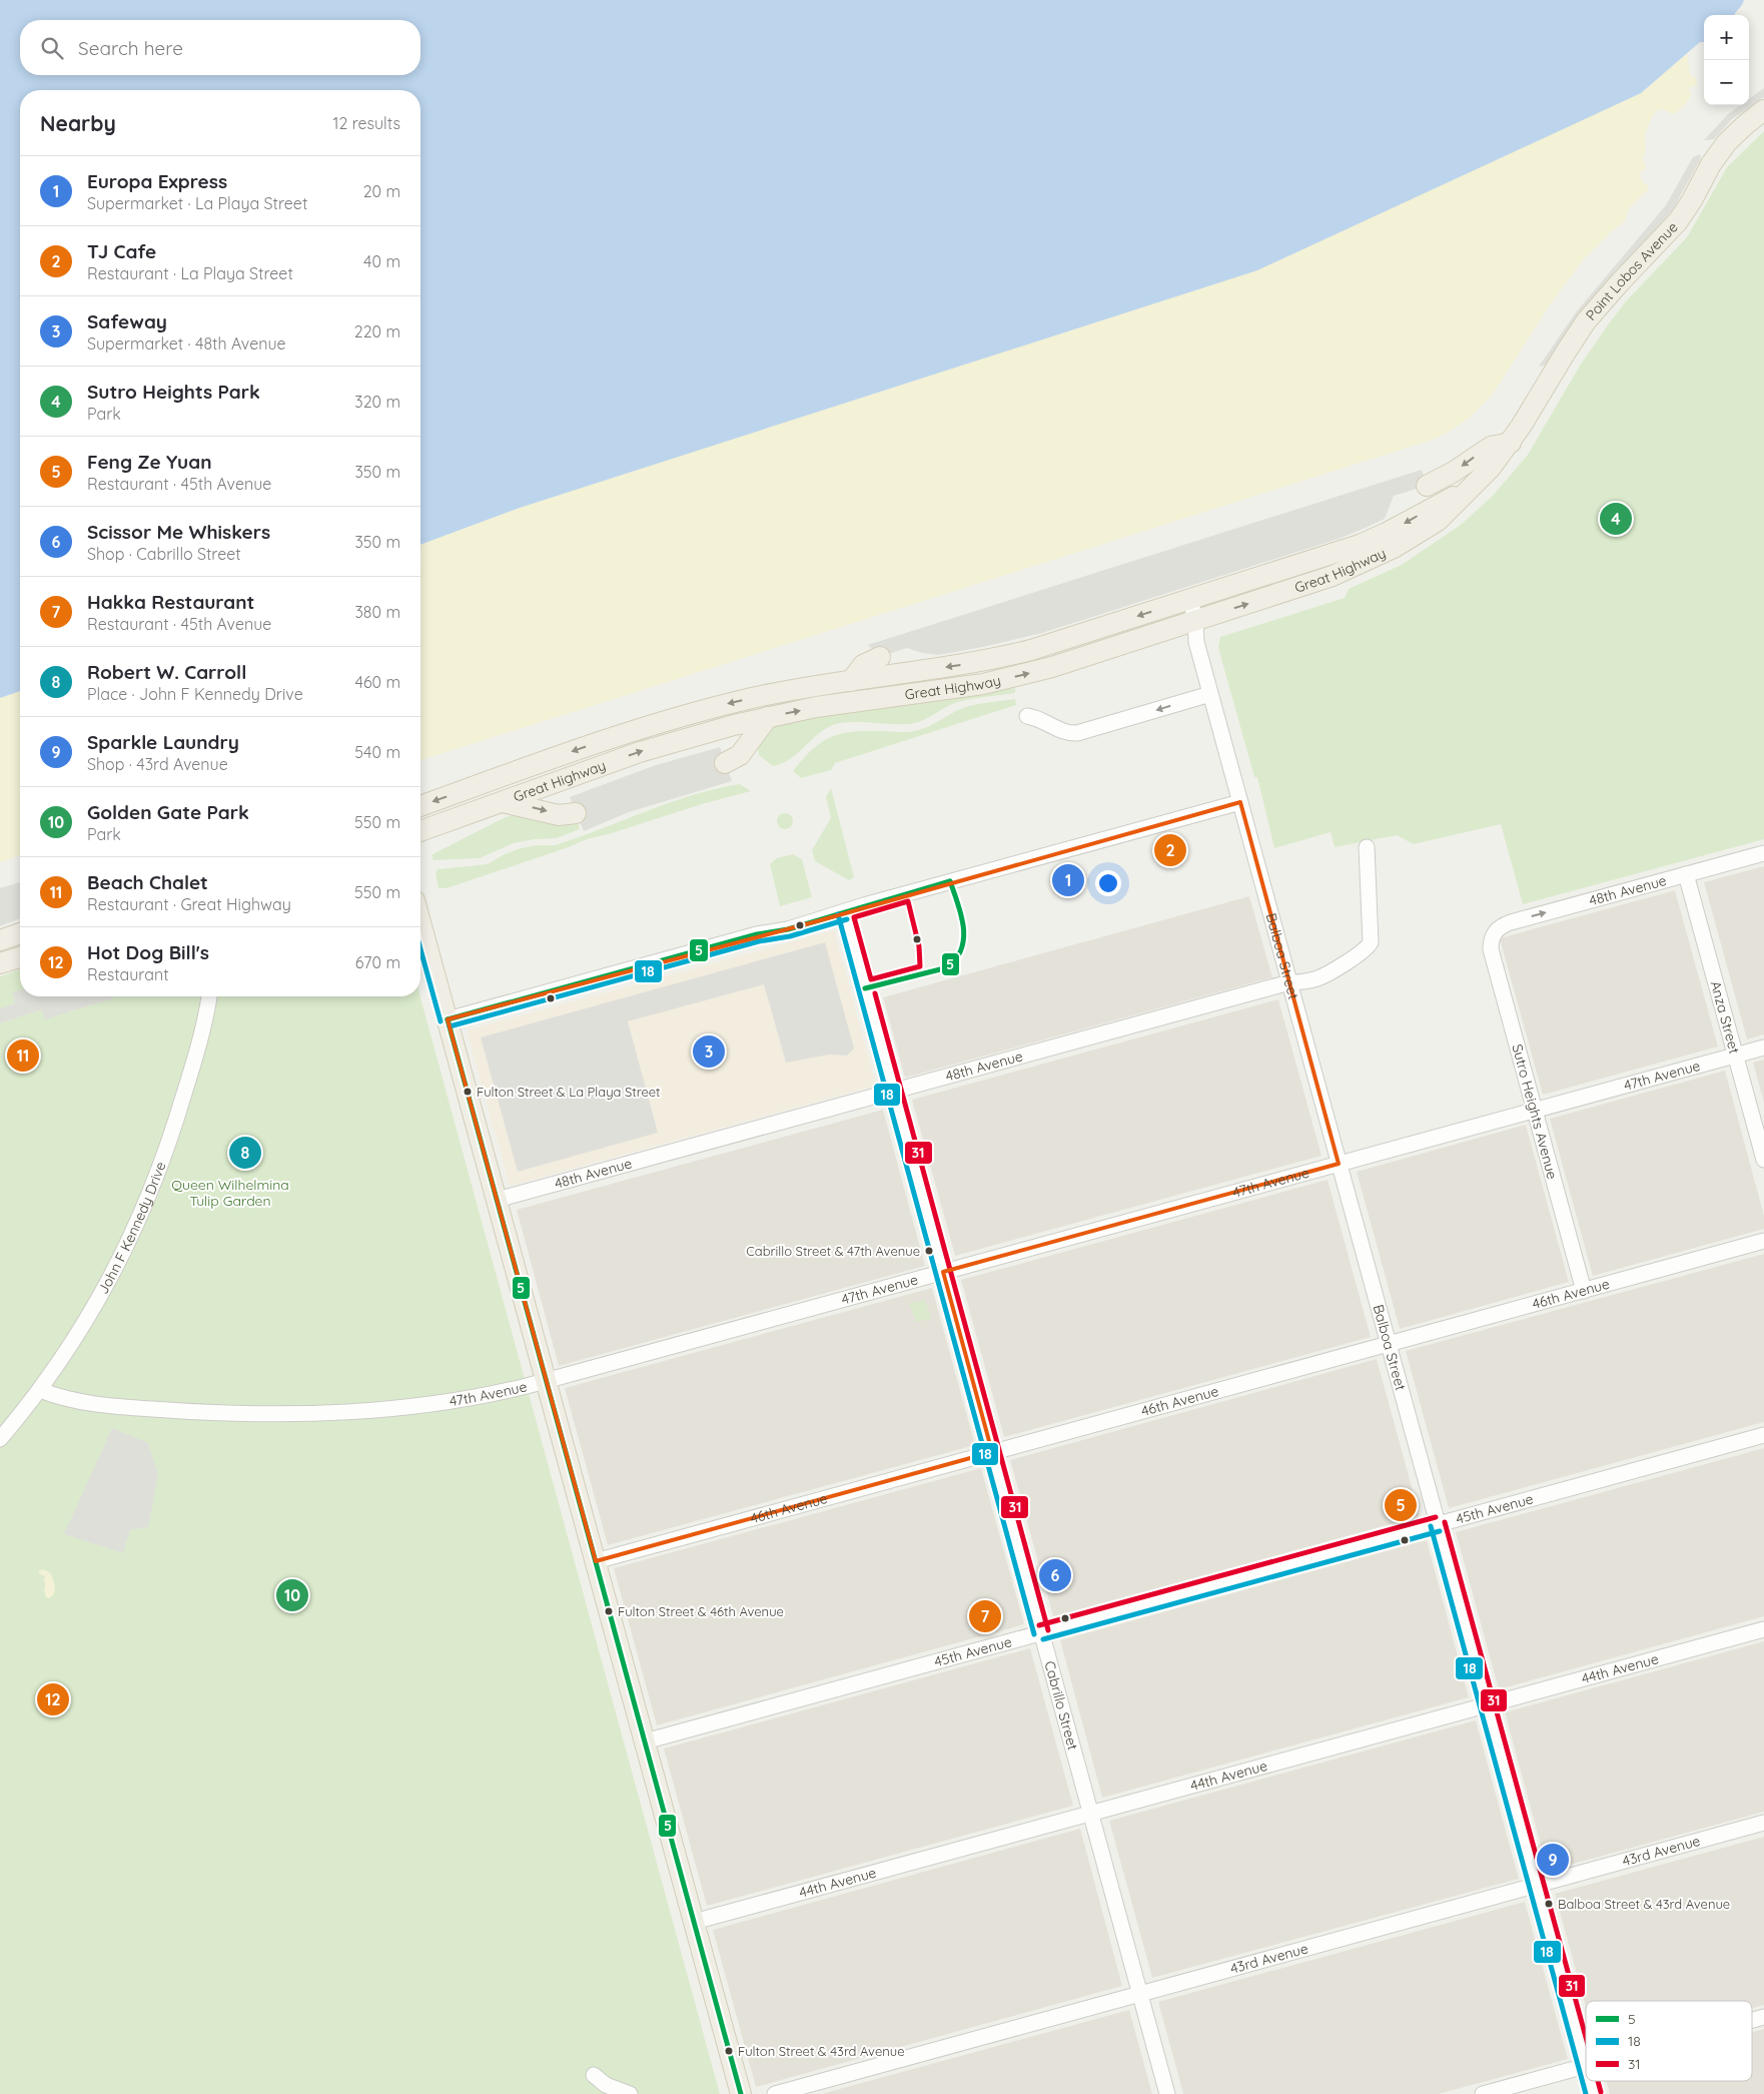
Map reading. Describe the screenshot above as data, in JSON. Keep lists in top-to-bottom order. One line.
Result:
{"streets":{"main road":["Point Lobos Avenue","Great Highway"],"street":["48th Avenue","Balboa Street","Anza Street","47th Avenue","Sutro Heights Avenue","John F Kennedy Drive","46th Avenue","45th Avenue","44th Avenue","Cabrillo Street","43rd Avenue"]},"crossings":[["Point Lobos Avenue","Great Highway"],["Great Highway","Balboa Street"],["48th Avenue","Balboa Street"],["48th Avenue","Anza Street"],["48th Avenue","Sutro Heights Avenue"],["48th Avenue","Cabrillo Street"],["Balboa Street","47th Avenue"],["Balboa Street","46th Avenue"],["Balboa Street","45th Avenue"],["Balboa Street","44th Avenue"],["Balboa Street","43rd Avenue"],["Anza Street","47th Avenue"],["47th Avenue","Sutro Heights Avenue"],["47th Avenue","John F Kennedy Drive"],["47th Avenue","Cabrillo Street"],["Sutro Heights Avenue","46th Avenue"],["46th Avenue","Cabrillo Street"],["45th Avenue","Cabrillo Street"],["44th Avenue","Cabrillo Street"],["Cabrillo Street","43rd Avenue"]],"parks":["Queen Wilhelmina Tulip Garden"],"places":["Fulton Street & La Playa Street","Cabrillo Street & 47th Avenue","Fulton Street & 46th Avenue","Balboa Street & 43rd Avenue","Fulton Street & 43rd Avenue"],"lines":["transit line 5","transit line 31","transit line 18"],"legend":["5","18","31"],"page":{"map_buttons":["+","−"],"search":"Search here","heading":["Nearby","12 results"],"list":[{"mark":"1","name":"Europa Express","note":"Supermarket · La Playa Street","value":"20 m"},{"mark":"2","name":"TJ Cafe","note":"Restaurant · La Playa Street","value":"40 m"},{"mark":"3","name":"Safeway","note":"Supermarket · 48th Avenue","value":"220 m"},{"mark":"4","name":"Sutro Heights Park","note":"Park","value":"320 m"},{"mark":"5","name":"Feng Ze Yuan","note":"Restaurant · 45th Avenue","value":"350 m"},{"mark":"6","name":"Scissor Me Whiskers","note":"Shop · Cabrillo Street","value":"350 m"},{"mark":"7","name":"Hakka Restaurant","note":"Restaurant · 45th Avenue","value":"380 m"},{"mark":"8","name":"Robert W. Carroll","note":"Place · John F Kennedy Drive","value":"460 m"},{"mark":"9","name":"Sparkle Laundry","note":"Shop · 43rd Avenue","value":"540 m"},{"mark":"10","name":"Golden Gate Park","note":"Park","value":"550 m"},{"mark":"11","name":"Beach Chalet","note":"Restaurant · Great Highway","value":"550 m"},{"mark":"12","name":"Hot Dog Bill's","note":"Restaurant","value":"670 m"}],"pins":["4","2","1","3","11","8","5","6","10","7","12","9"]}}
